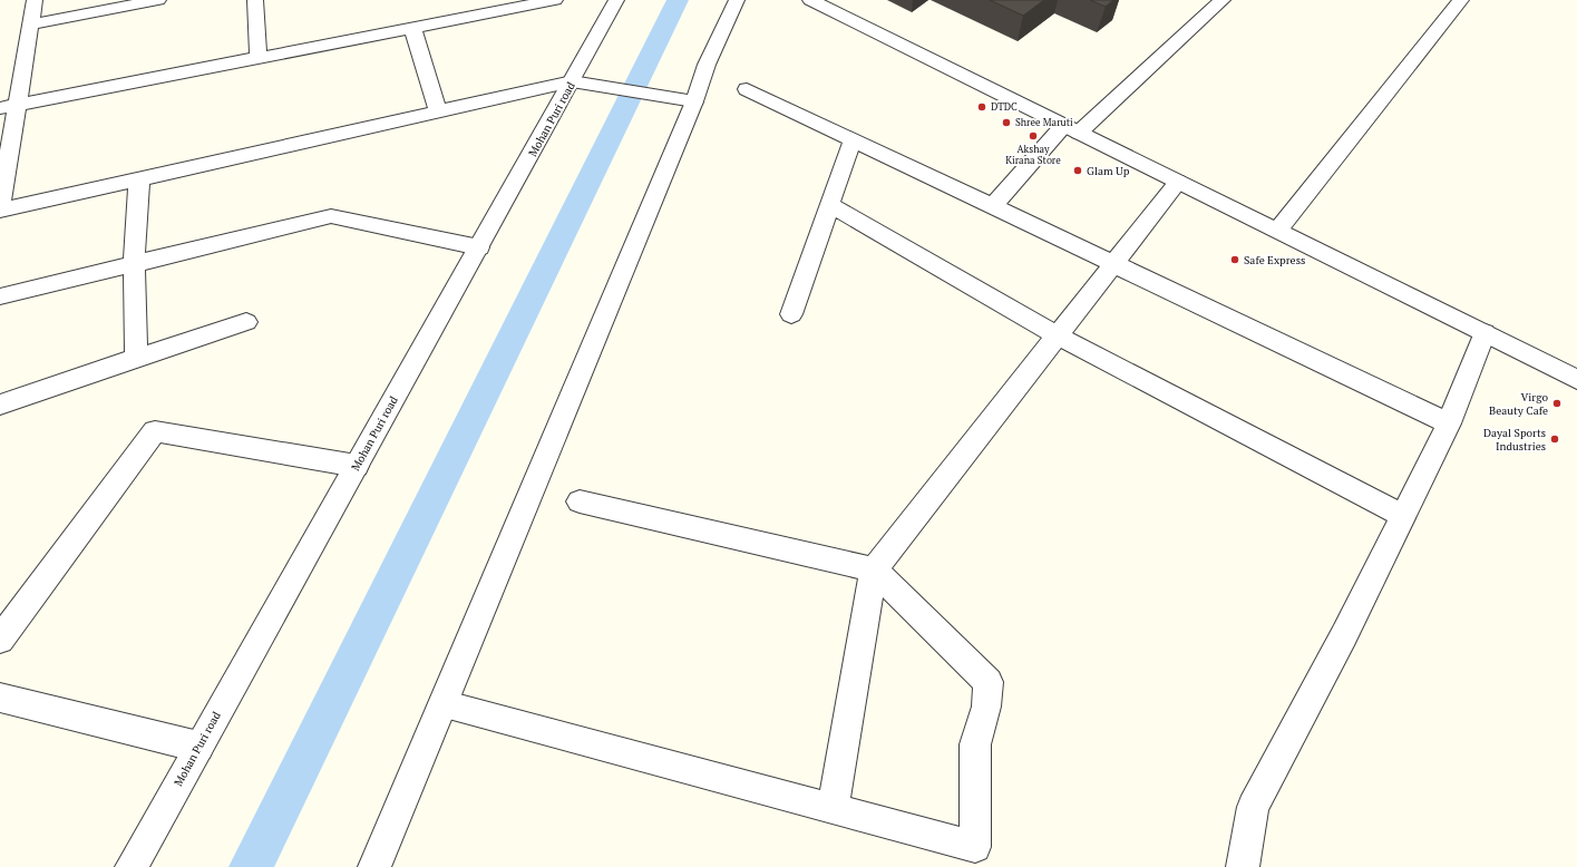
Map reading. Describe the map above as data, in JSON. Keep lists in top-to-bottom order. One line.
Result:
{"streets":{"street":["Mohan Puri road"]},"places":["DTDC","Shree Maruti","Akshay Kirana Store","Glam Up","Safe Express","Virgo Beauty Cafe","Dayal Sports Industries"]}
